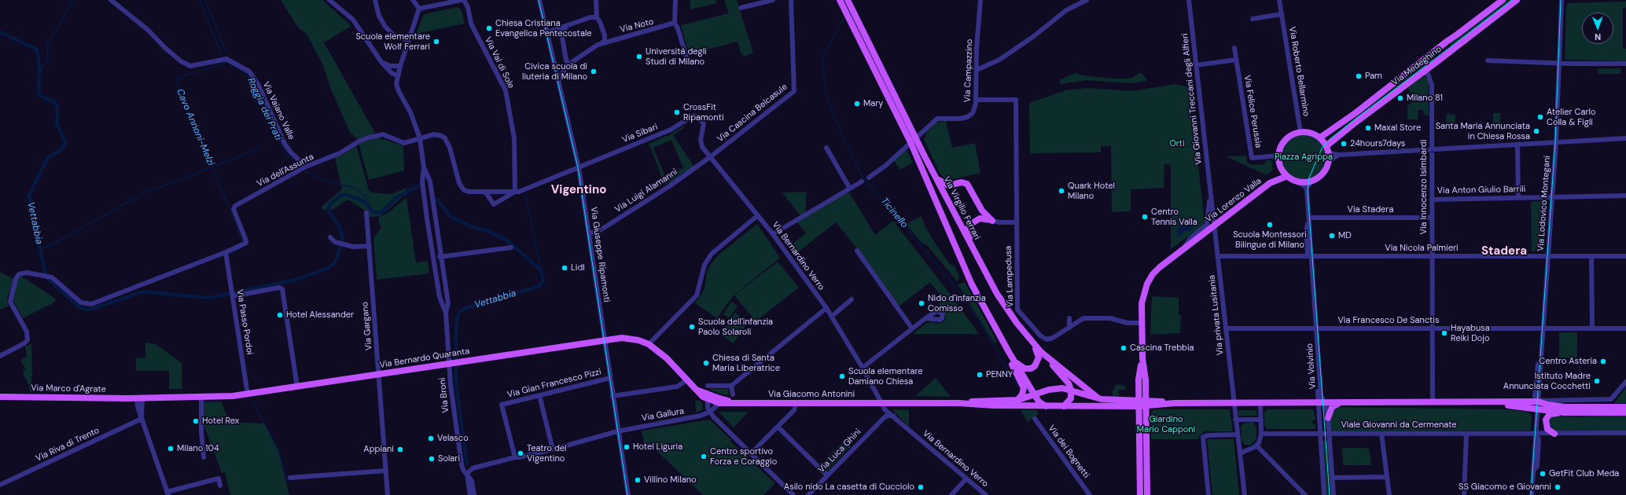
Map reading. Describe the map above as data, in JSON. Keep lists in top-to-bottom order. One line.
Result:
{"streets":{"main road":["Via Medeghino","Via Lorenzo Valla","Via Virgilio Ferrari","Via Bernardo Quaranta","Via Marco d'Agrate","Via Giacomo Antonini"],"street":["Via Noto","Via Val di Sole","Via Campazzino","Via Roberto Bellarmino","Via Giovanni Treccani degli Alfieri","Via Vaiano Valle","Via Felice Perussia","Via Cascina Belcasule","Via Sibari","Via dell'Assunta","Via Innocenzo Isimbardi","Via Anton Giulio Barrili","Via Luigi Alamanni","Via Lodovico Montegani","Via Stadera","Via Nicola Palmieri","Via Giuseppe Ripamonti","Via Bernardino Verro","Via Lampedusa","Via privata Lusitania","Via Francesco De Sanctis","Via Passo Pordoi","Via Gargano","Via Volvinio","Via Gian Francesco Pizzi","Via Broni","Via Gallura","Viale Giovanni da Cermenate","Via Riva di Trento","Via Luca Ghini","Via dei Bognetti"]},"crossings":[["Via Noto","Via Giuseppe Ripamonti"],["Via Val di Sole","Via dell'Assunta"],["Via Medeghino","Via Roberto Bellarmino"],["Via Medeghino","Via Felice Perussia"],["Via Medeghino","Via Innocenzo Isimbardi"],["Via Medeghino","Via Lorenzo Valla"],["Via Campazzino","Via Virgilio Ferrari"],["Via Campazzino","Via Lampedusa"],["Via Roberto Bellarmino","Via Felice Perussia"],["Via Roberto Bellarmino","Via Lorenzo Valla"],["Via Giovanni Treccani degli Alfieri","Via Lorenzo Valla"],["Via Giovanni Treccani degli Alfieri","Via privata Lusitania"],["Via Vaiano Valle","Via dell'Assunta"],["Via Felice Perussia","Via Lorenzo Valla"],["Via Cascina Belcasule","Via Luigi Alamanni"],["Via Cascina Belcasule","Via Bernardino Verro"],["Via Sibari","Via dell'Assunta"],["Via Sibari","Via Giuseppe Ripamonti"],["Via Sibari","Via Bernardino Verro"],["Via dell'Assunta","Via Giuseppe Ripamonti"],["Via dell'Assunta","Via Passo Pordoi"],["Via dell'Assunta","Via Broni"],["Via Innocenzo Isimbardi","Via Anton Giulio Barrili"],["Via Innocenzo Isimbardi","Via Stadera"],["Via Innocenzo Isimbardi","Via Nicola Palmieri"],["Via Innocenzo Isimbardi","Via Francesco De Sanctis"],["Via Anton Giulio Barrili","Via Lodovico Montegani"],["Via Luigi Alamanni","Via Giuseppe Ripamonti"],["Via Luigi Alamanni","Via Bernardino Verro"],["Via Lorenzo Valla","Via Lampedusa"],["Via Lorenzo Valla","Via privata Lusitania"],["Via Lodovico Montegani","Via Nicola Palmieri"],["Via Lodovico Montegani","Via Francesco De Sanctis"],["Via Virgilio Ferrari","Via Giacomo Antonini"],["Via Stadera","Via Volvinio"],["Via Nicola Palmieri","Via privata Lusitania"],["Via Nicola Palmieri","Via Volvinio"],["Via Giuseppe Ripamonti","Via Bernardo Quaranta"],["Via Giuseppe Ripamonti","Via Gian Francesco Pizzi"],["Via Giuseppe Ripamonti","Via Gallura"],["Via Bernardino Verro","Via Giacomo Antonini"],["Via privata Lusitania","Via Francesco De Sanctis"],["Via Francesco De Sanctis","Via Volvinio"],["Via Passo Pordoi","Via Bernardo Quaranta"],["Via Passo Pordoi","Via Marco d'Agrate"],["Via Gargano","Via Bernardo Quaranta"],["Via Bernardo Quaranta","Via Marco d'Agrate"],["Via Bernardo Quaranta","Via Broni"],["Via Volvinio","Viale Giovanni da Cermenate"],["Via Gian Francesco Pizzi","Via Gallura"],["Via Broni","Via Gallura"]],"districts":["Vigentino","Stadera"],"water":["Roggia dei Prati","Cavo Annoni-Melzi","Ticinello","Vettabbia"],"parks":["Orti","Piazza Agrippa","Giardino Mario Capponi"],"places":["Chiesa Cristiana Evangelica Pentecostale","Scuola elementare Wolf Ferrari","Università degli Studi di Milano","Civica scuola di liuteria di Milano","Pam","Milano 81","Mary","CrossFit Ripamonti","Atelier Carlo Colla & Figli","Maxal Store","Santa Maria Annunciata in Chiesa Rossa","24hours7days","Quark Hotel Milano","Centro Tennis Valla","Scuola Montessori Bilingue di Milano","MD","Lidl","Nido d'infanzia Comisso","Hotel Alessander","Scuola dell'infanzia Paolo Solaroli","Hayabusa Reiki Dojo","Cascina Trebbia","Centro Asteria","Chiesa di Santa Maria Liberatrice","PENNY","Scuola elementare Damiano Chiesa","Istituto Madre Annunciata Cocchetti","Hotel Rex","Velasco","Hotel Liguria","Milano 104","Appiani","Teatro del Vigentino","Centro sportivo Forza e Coraggio","Solari","GetFit Club Meda","Villino Milano","Asilo nido La casetta di Cucciolo","SS Giacomo e Giovanni"],"north":"bottom"}
